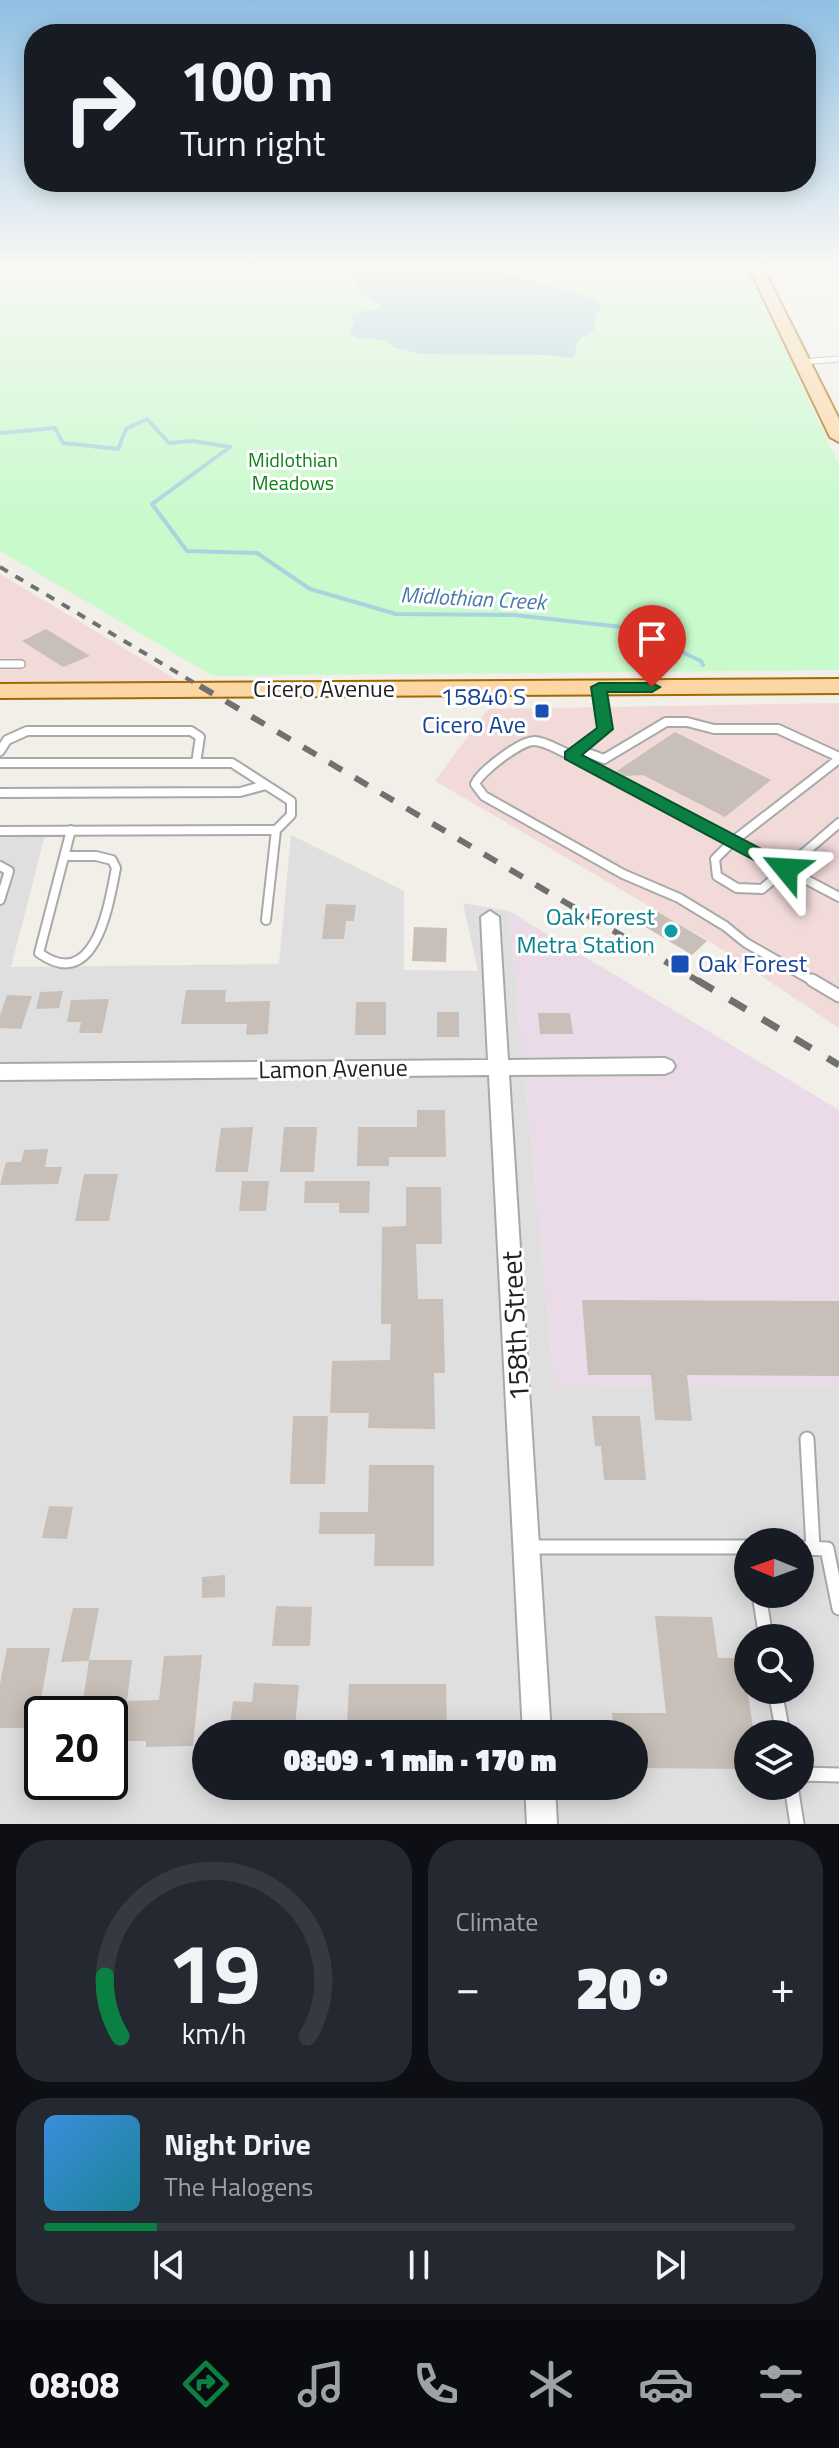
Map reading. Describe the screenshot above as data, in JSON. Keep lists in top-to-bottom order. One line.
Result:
{"streets":{"main road":["Cicero Avenue"],"street":["Lamon Avenue","158th Street"]},"crossings":[["Lamon Avenue","158th Street"]],"water":["Midlothian Creek"],"parks":["Midlothian Meadows"],"places":{"transit":["15840 S Cicero Ave","Oak Forest"],"other":["Oak Forest Metra Station"]},"north":"left","page":{"turn":["100 m","Turn right"],"limit":"20","trip":"08:09 · 1 min · 170 m","tile":"Climate","heat":["−","20°","+"],"song":["Night Drive","The Halogens"],"tabs":"08:08","gauge":["19","km/h"]}}
